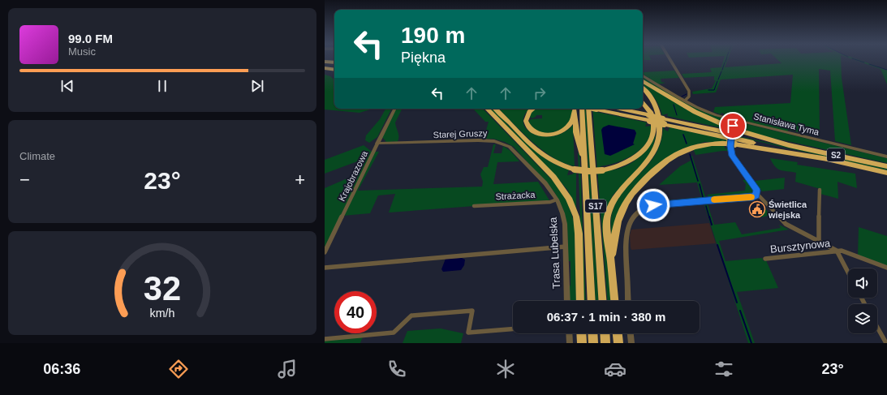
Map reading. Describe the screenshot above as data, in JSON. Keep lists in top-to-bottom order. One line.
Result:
{"streets":{"highway":["S2","S17"],"street":["Stanisława Tyma","Starej Gruszy","Krajobrazowa","Strażacka","Bursztynowa","Trasa Lubelska"]},"crossings":[["Starej Gruszy","Krajobrazowa"],["Starej Gruszy","Strażacka"],["Starej Gruszy","Trasa Lubelska"],["Strażacka","Trasa Lubelska"]],"places":{"public building":["Świetlica wiejska"]},"page":{"turn":["190 m","Piękna"],"song":["99.0 FM","Music"],"tile":"Climate","heat":["−","23°","+"],"limit":"40","trip":"06:37 · 1 min · 380 m","tabs":["06:36","23°"],"gauge":["32","km/h"]}}
